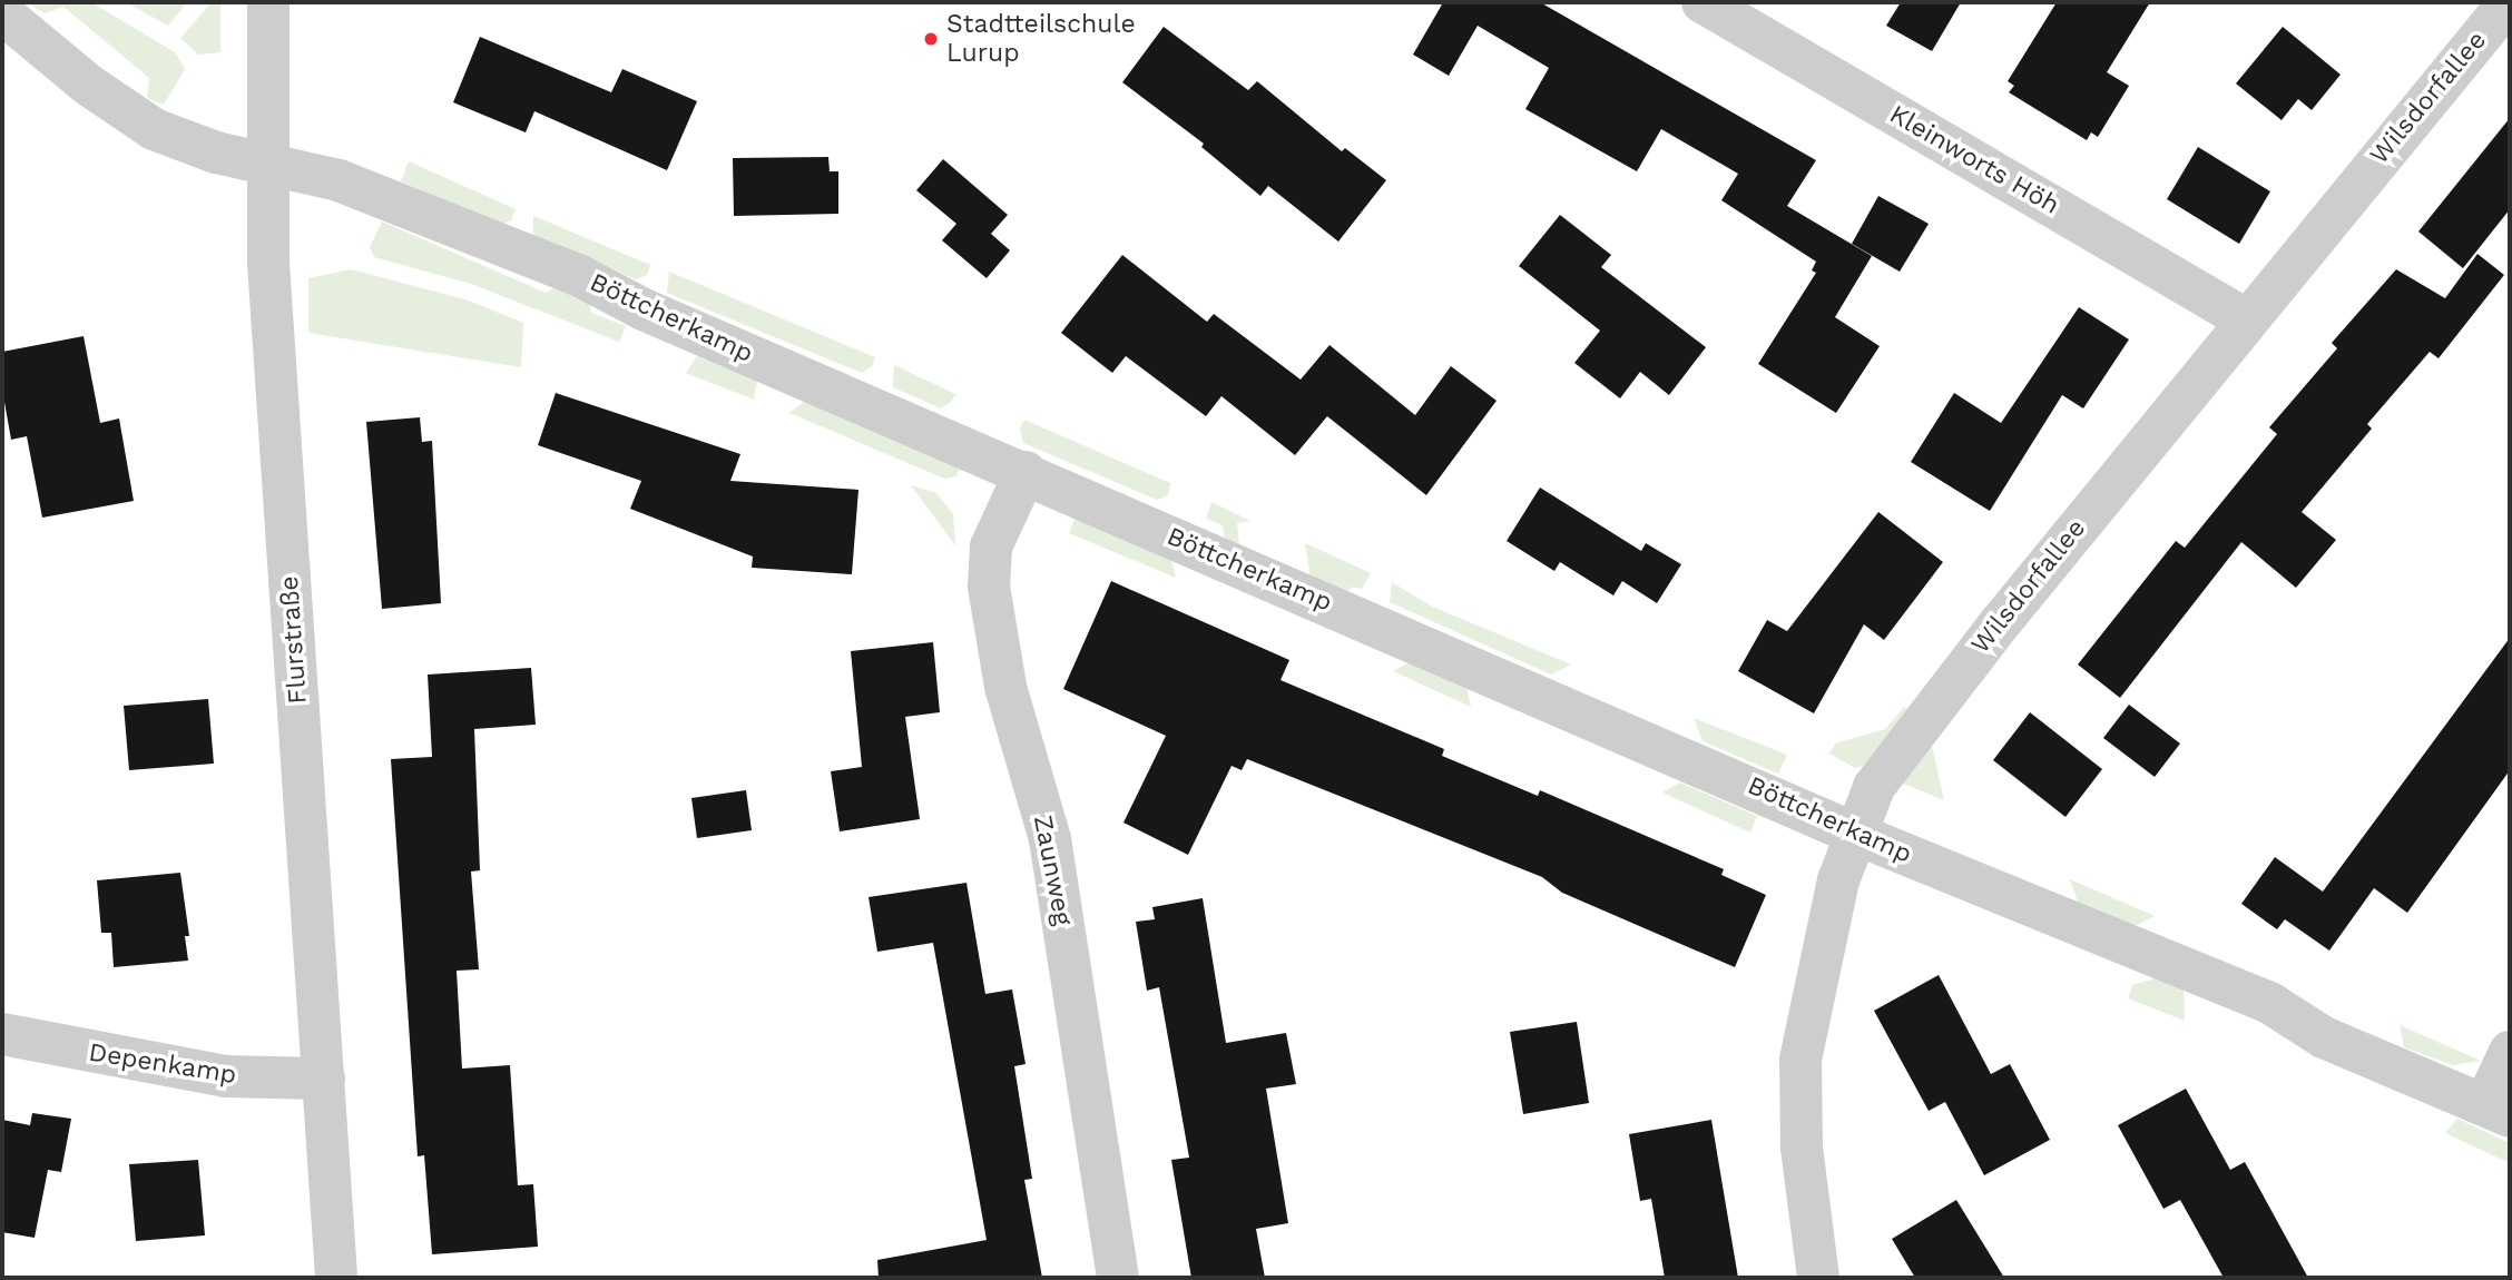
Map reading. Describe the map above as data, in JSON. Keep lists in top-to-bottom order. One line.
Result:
{"streets":{"street":["Wilsdorfallee","Kleinworts Höh","Böttcherkamp","Flurstraße","Zaunweg","Depenkamp"]},"crossings":[["Wilsdorfallee","Kleinworts Höh"],["Wilsdorfallee","Böttcherkamp"],["Böttcherkamp","Flurstraße"],["Böttcherkamp","Zaunweg"],["Flurstraße","Depenkamp"]],"places":["Stadtteilschule Lurup"]}
